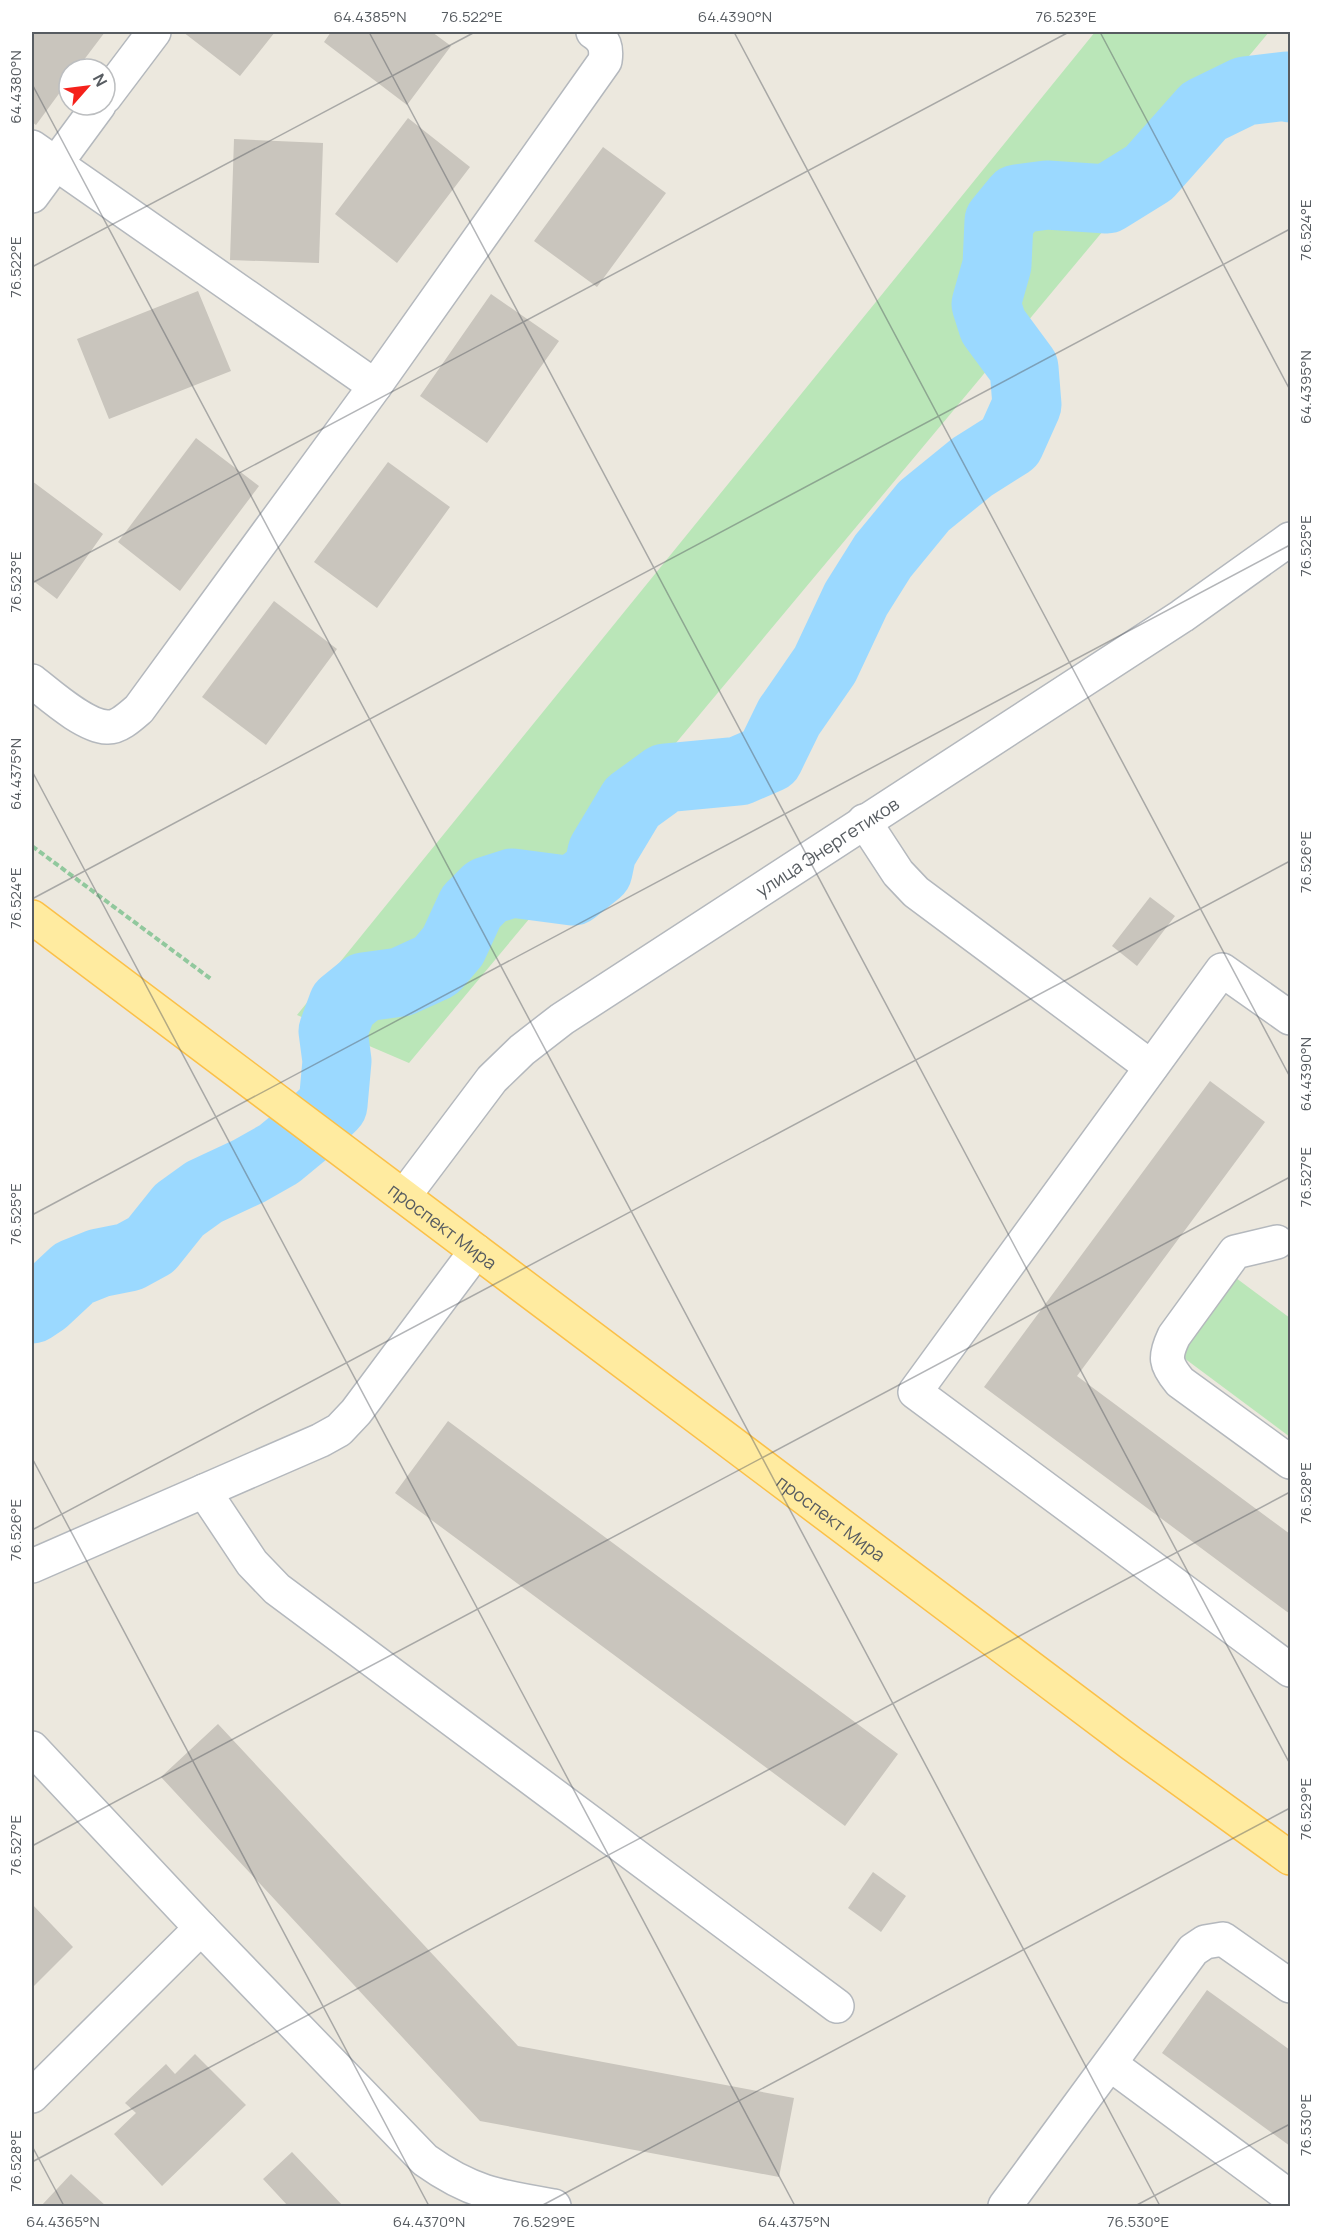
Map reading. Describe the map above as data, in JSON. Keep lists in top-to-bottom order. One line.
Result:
{"streets":{"main road":["проспект Мира"],"street":["улица Энергетиков"]},"crossings":[["улица Энергетиков","проспект Мира"]],"north":"top right","coordinates":["64.4385°N","76.522°E","64.4390°N","76.523°E","64.4380°N","76.524°E","64.4395°N","76.525°E","64.4375°N","76.526°E","76.527°E","76.528°E","76.529°E","76.530°E","64.4365°N","64.4370°N"]}
